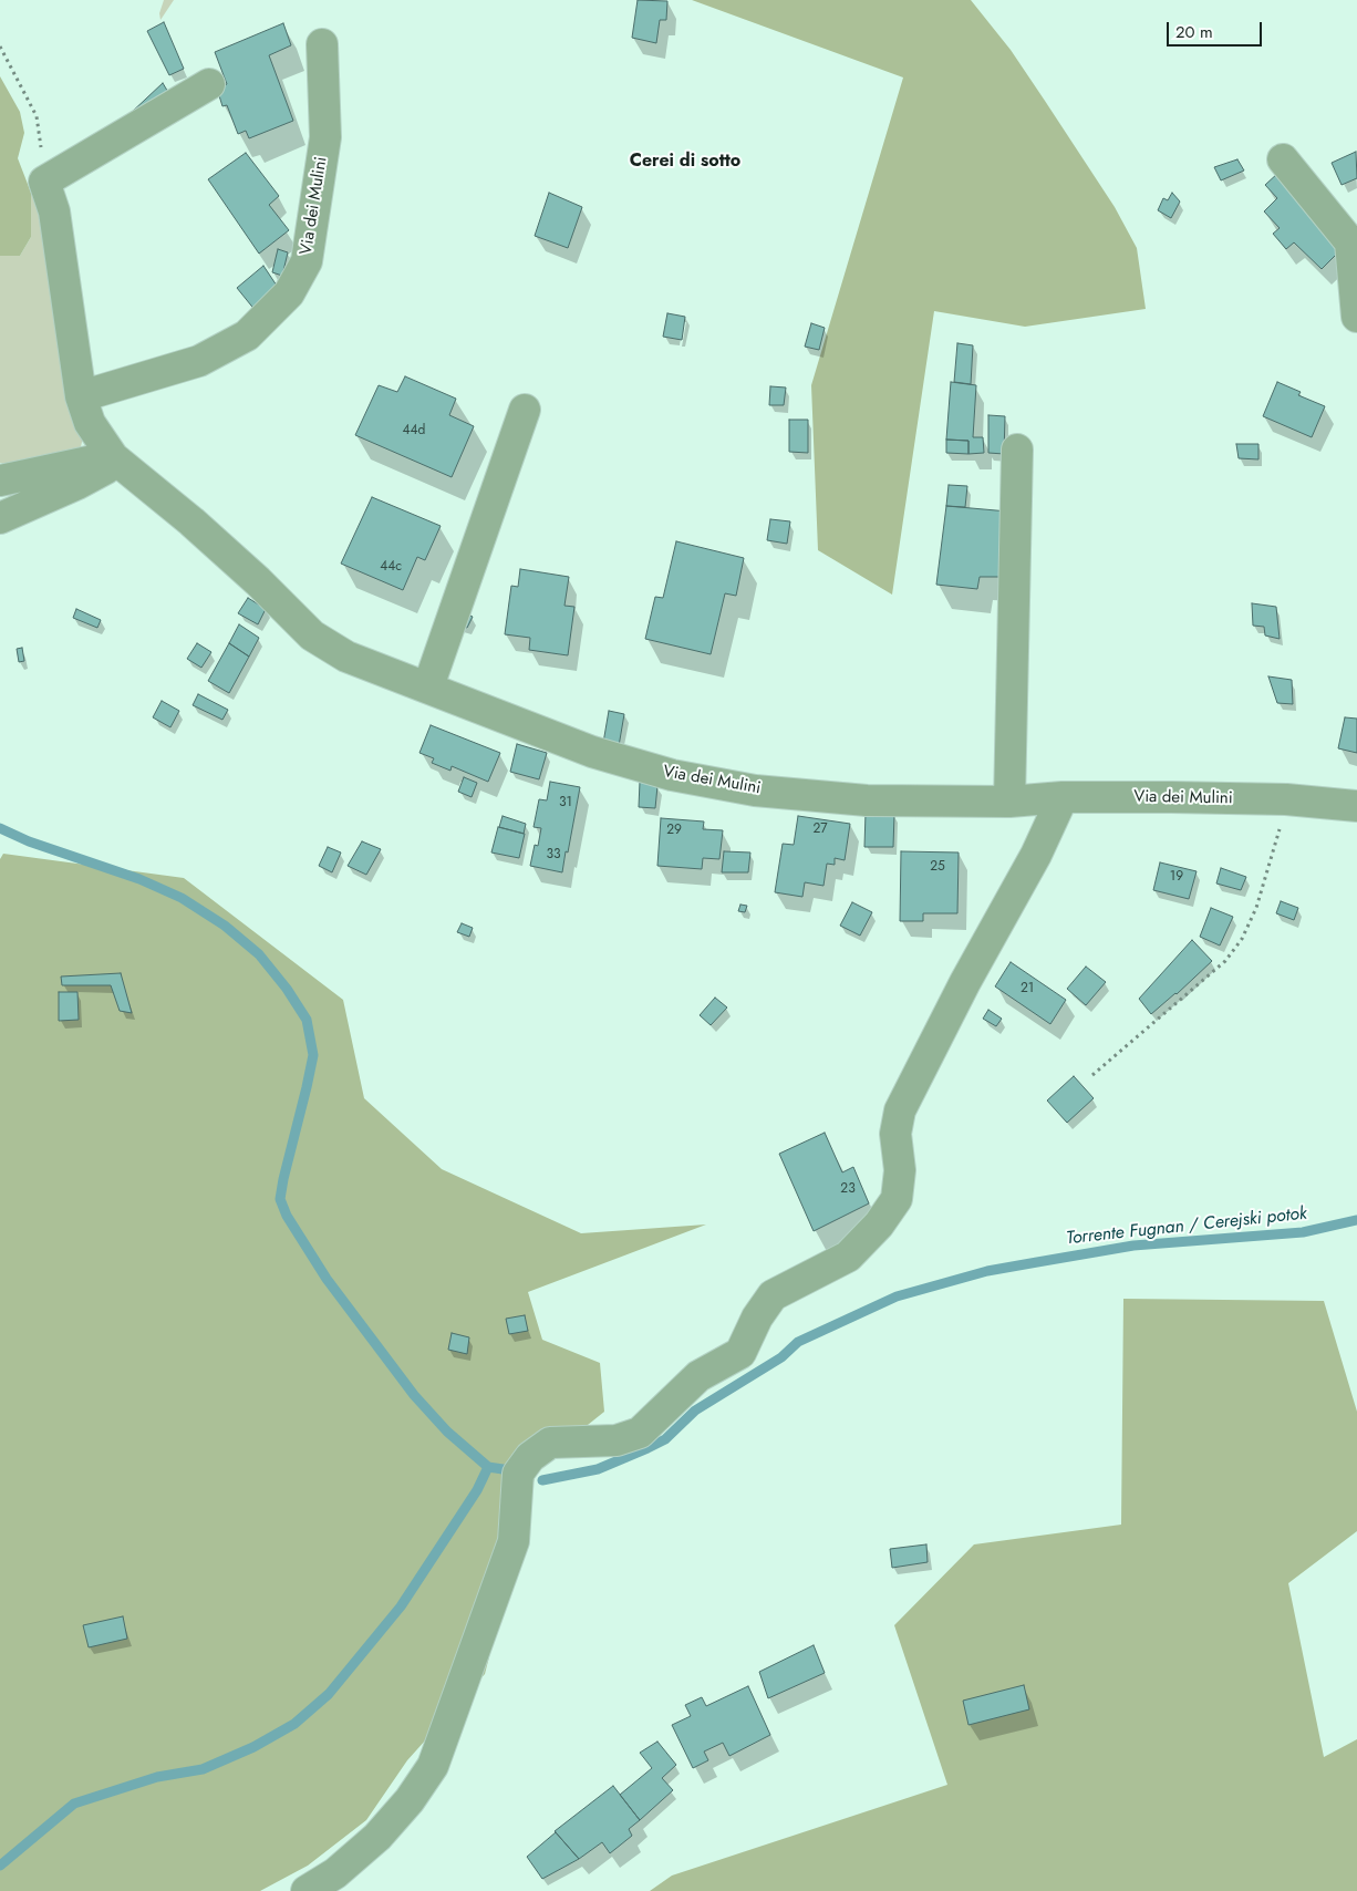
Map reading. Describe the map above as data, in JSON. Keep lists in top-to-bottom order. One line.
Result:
{"streets":{"street":["Via dei Mulini"]},"districts":["Cerei di sotto"],"water":["Torrente Fugnan / Cerejski potok"],"house_numbers":["44d","44c","31","27","29","33","25","19","21","23"],"scale_bar":"20 m"}
